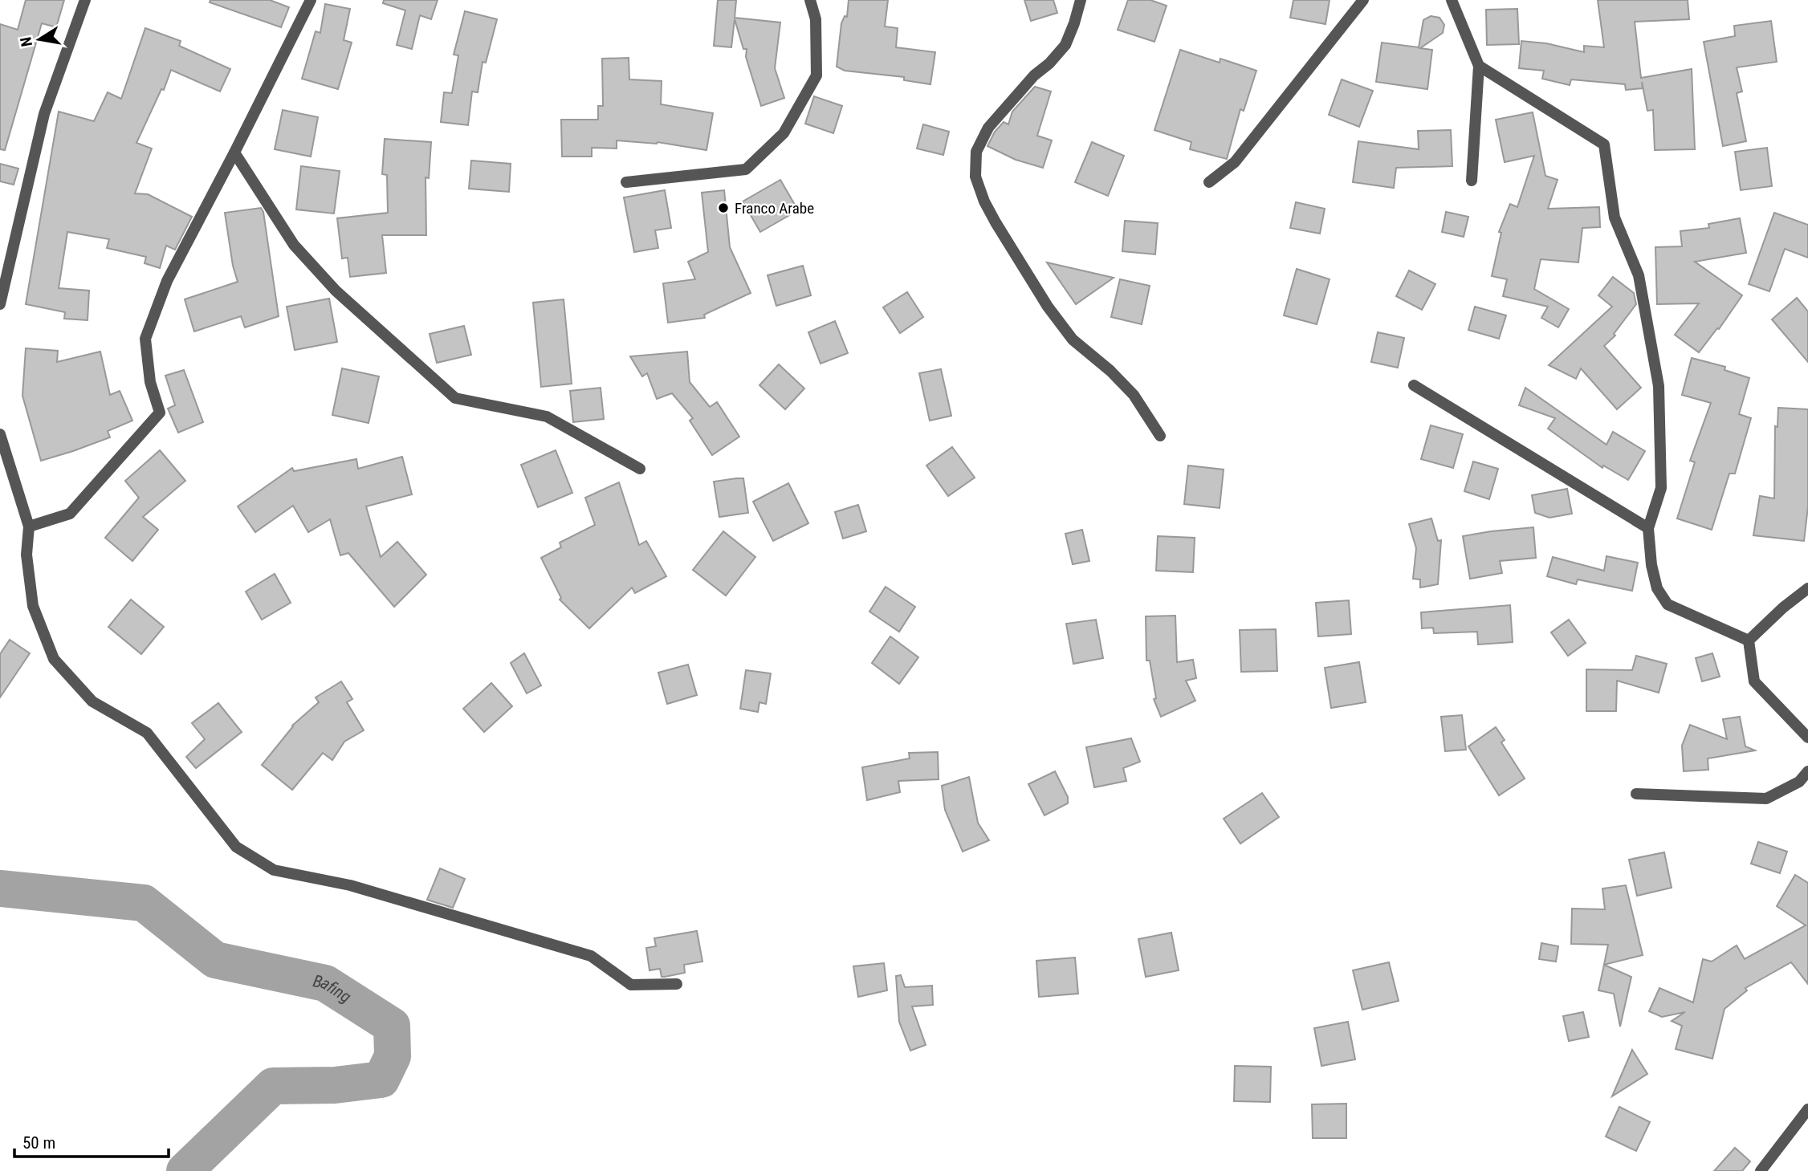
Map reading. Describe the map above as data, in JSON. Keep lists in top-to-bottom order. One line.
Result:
{"water":["Bafing"],"places":["Franco Arabe"],"scale_bar":"50 m","north":"left"}
